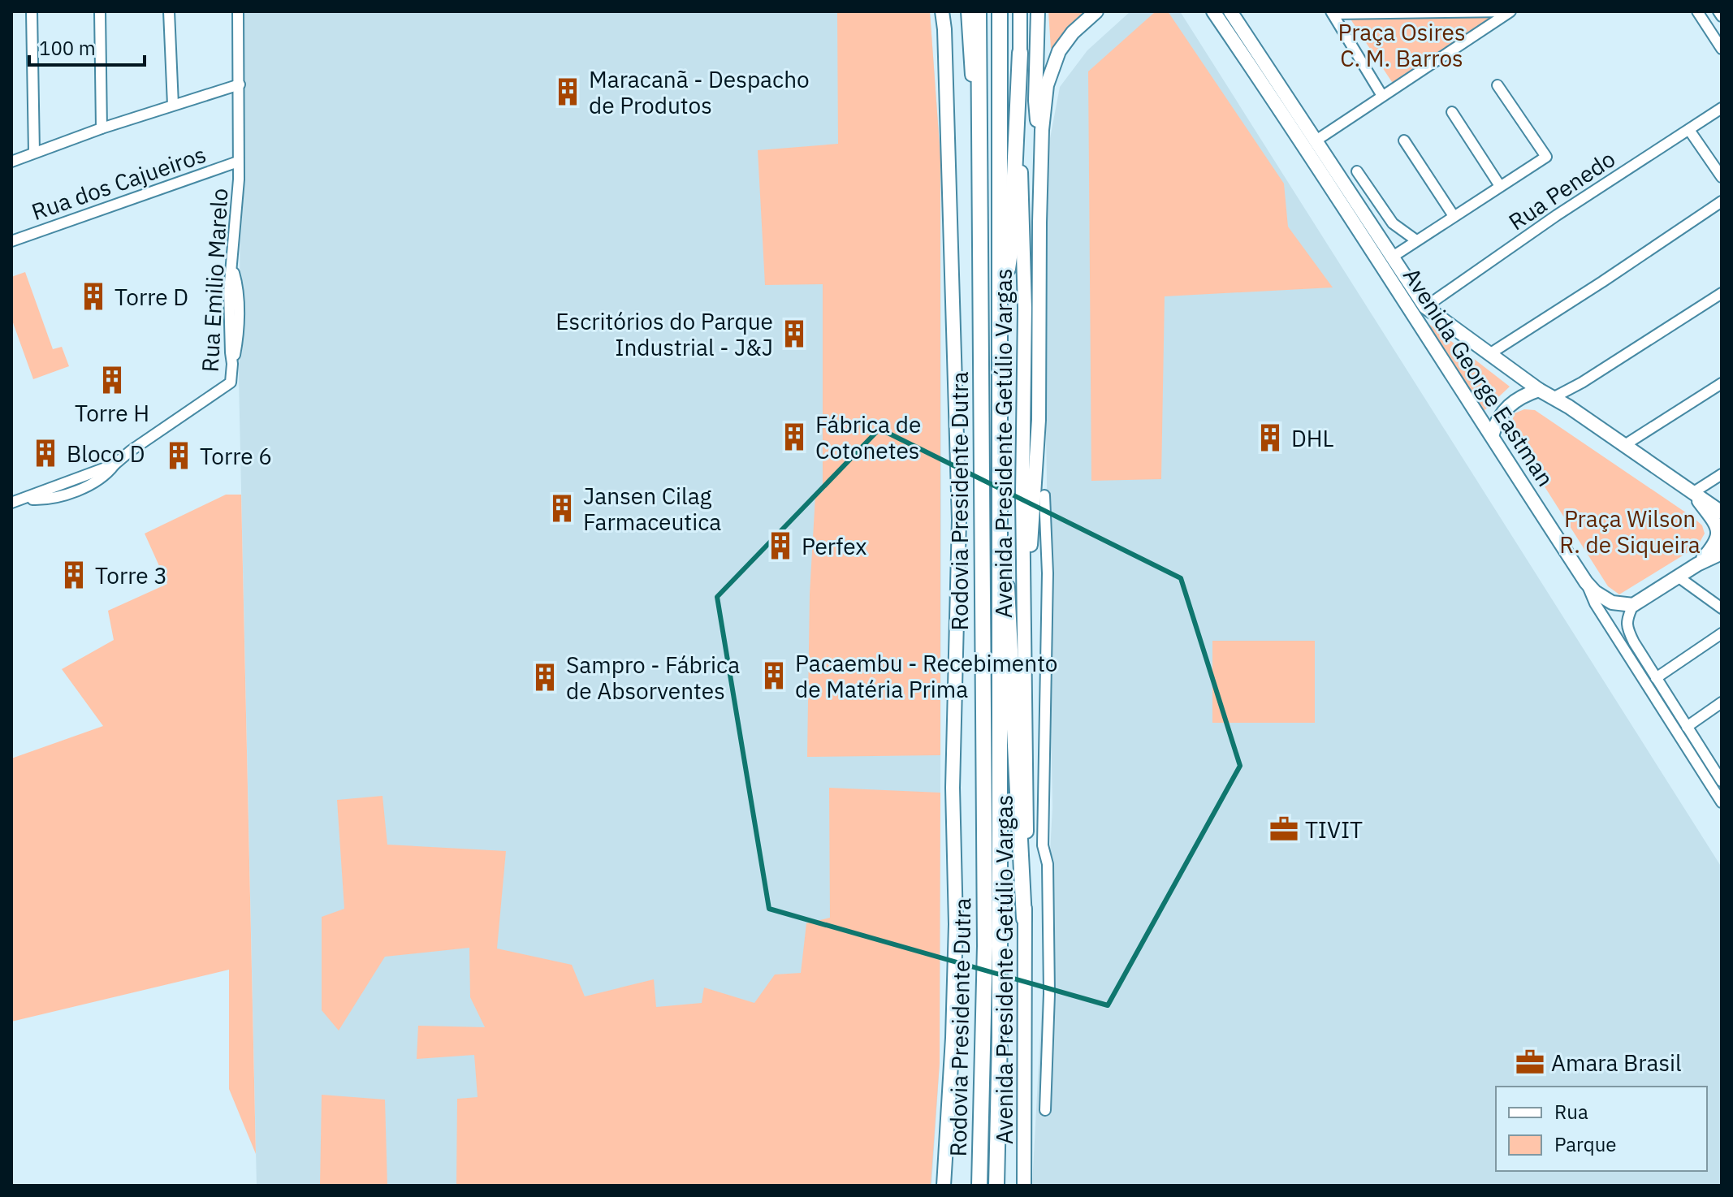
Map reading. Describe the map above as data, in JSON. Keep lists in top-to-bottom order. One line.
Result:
{"streets":{"highway":["Rodovia Presidente Dutra"],"main road":["Avenida George Eastman","Avenida Presidente Getúlio Vargas"],"street":["Rua dos Cajueiros","Rua Penedo","Rua Emilio Marelo"]},"crossings":[["Rua dos Cajueiros","Rua Emilio Marelo"],["Rua Penedo","Avenida George Eastman"]],"parks":["Praça Osires C. M. Barros","Praça Wilson R. de Siqueira"],"places":{"building":["Maracanã - Despacho de Produtos","Torre D","Escritórios do Parque Industrial - J&J","Torre H","Fábrica de Cotonetes","DHL","Bloco D","Torre 6","Jansen Cilag Farmaceutica","Perfex","Torre 3","Pacaembu - Recebimento de Matéria Prima","Sampro - Fábrica de Absorventes"],"office":["TIVIT","Amara Brasil"]},"legend":["Rua","Parque"],"scale_bar":"100 m"}
